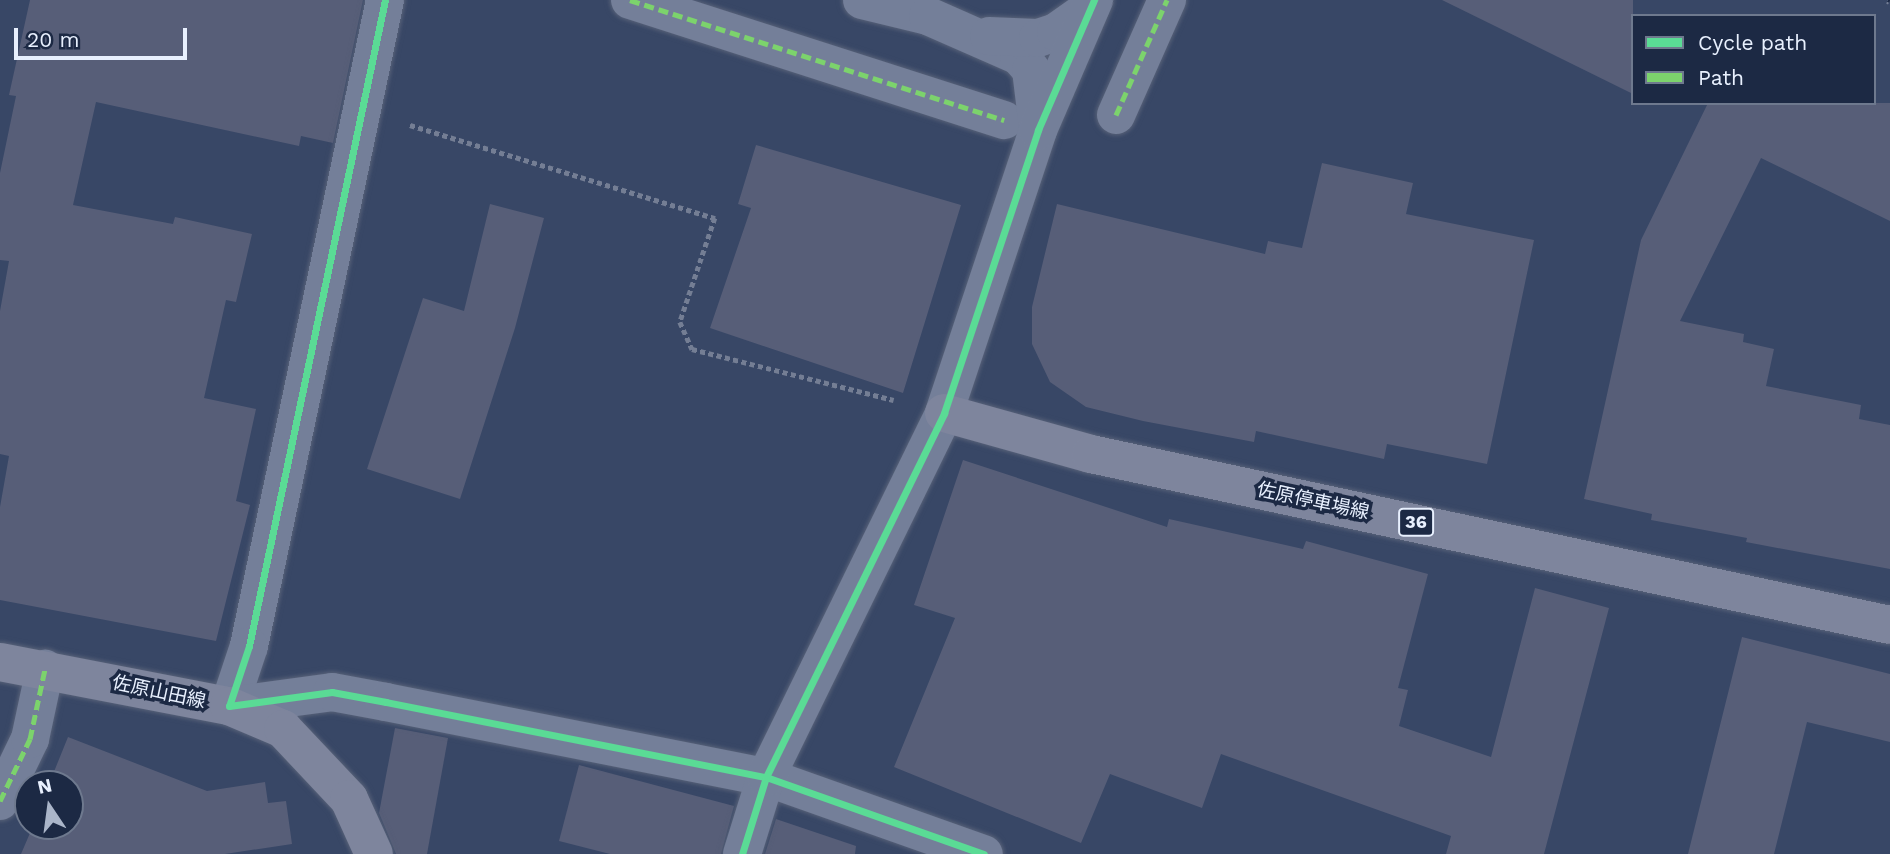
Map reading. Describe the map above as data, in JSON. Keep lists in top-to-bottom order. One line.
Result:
{"streets":{"main road":["佐原停車場線","36","佐原山田線"]},"legend":["Cycle path","Path"],"scale_bar":"20 m","north":"top"}
